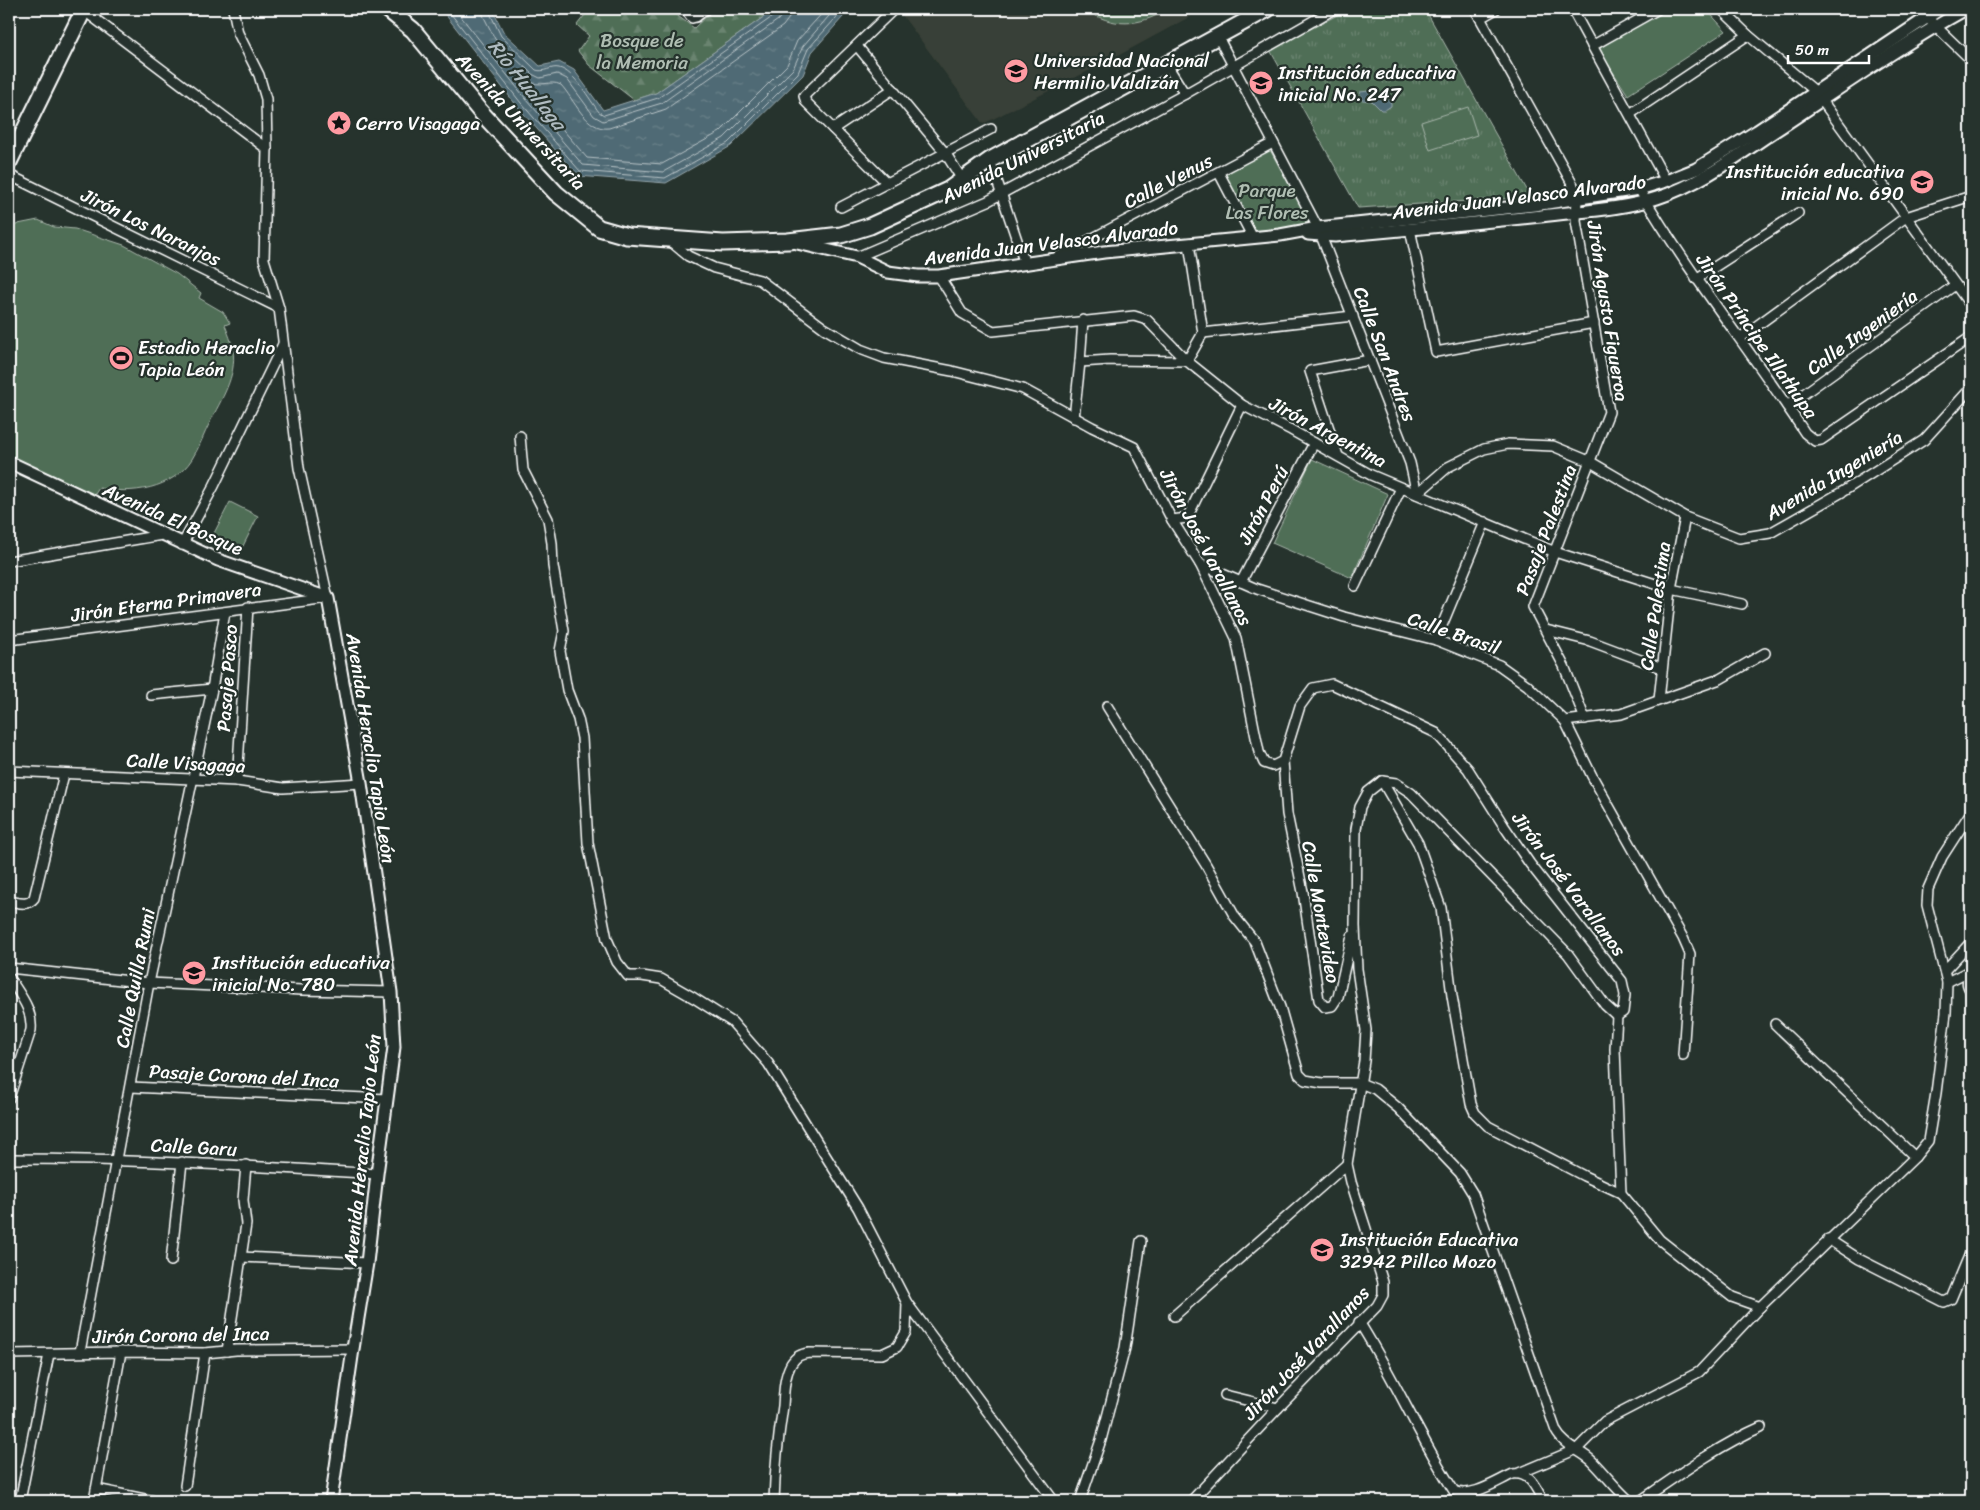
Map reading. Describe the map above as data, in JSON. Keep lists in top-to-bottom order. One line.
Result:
{"streets":{"highway":["Avenida Universitaria"],"street":["Calle Venus","Avenida Juan Velasco Alvarado","Jirón Los Naranjos","Jirón Agusto Figueroa","Calle Ingeniería","Jirón Príncipe Illathupa","Calle San Andres","Jirón Argentina","Avenida Ingeniería","Jirón Perú","Avenida El Bosque","Pasaje Palestina","Jirón José Varallanos","Jirón Eterna Primavera","Calle Palestima","Calle Brasil","Pasaje Pasco","Avenida Heraclio Tapio León","Calle Visagaga","Calle Montevideo","Calle Quilla Rumi","Pasaje Corona del Inca","Calle Garu","Jirón Corona del Inca"]},"crossings":[["Avenida Universitaria","Avenida Juan Velasco Alvarado"],["Avenida Universitaria","Calle San Andres"],["Avenida Universitaria","Jirón José Varallanos"],["Calle Venus","Avenida Juan Velasco Alvarado"],["Calle Venus","Calle San Andres"],["Avenida Juan Velasco Alvarado","Jirón Agusto Figueroa"],["Avenida Juan Velasco Alvarado","Jirón Príncipe Illathupa"],["Avenida Juan Velasco Alvarado","Calle San Andres"],["Avenida Juan Velasco Alvarado","Jirón Argentina"],["Jirón Los Naranjos","Avenida Heraclio Tapio León"],["Jirón Agusto Figueroa","Avenida Ingeniería"],["Jirón Agusto Figueroa","Pasaje Palestina"],["Calle Ingeniería","Jirón Príncipe Illathupa"],["Calle San Andres","Jirón Argentina"],["Calle San Andres","Avenida Ingeniería"],["Jirón Argentina","Avenida Ingeniería"],["Jirón Argentina","Jirón Perú"],["Jirón Argentina","Pasaje Palestina"],["Jirón Argentina","Calle Palestima"],["Avenida Ingeniería","Pasaje Palestina"],["Avenida Ingeniería","Calle Palestima"],["Jirón Perú","Calle Brasil"],["Avenida El Bosque","Jirón Eterna Primavera"],["Avenida El Bosque","Avenida Heraclio Tapio León"],["Jirón José Varallanos","Calle Brasil"],["Jirón José Varallanos","Calle Montevideo"],["Jirón Eterna Primavera","Pasaje Pasco"],["Jirón Eterna Primavera","Avenida Heraclio Tapio León"],["Jirón Eterna Primavera","Calle Quilla Rumi"],["Pasaje Pasco","Calle Visagaga"],["Avenida Heraclio Tapio León","Calle Visagaga"],["Avenida Heraclio Tapio León","Pasaje Corona del Inca"],["Avenida Heraclio Tapio León","Calle Garu"],["Avenida Heraclio Tapio León","Jirón Corona del Inca"],["Calle Visagaga","Calle Quilla Rumi"],["Calle Quilla Rumi","Pasaje Corona del Inca"],["Calle Quilla Rumi","Calle Garu"],["Calle Quilla Rumi","Jirón Corona del Inca"]],"water":["Río Huallaga"],"parks":["Bosque de la Memoria","Parque Las Flores"],"places":{"school or university":["Universidad Nacional Hermilio Valdizán","Institución educativa inicial No. 247","Institución educativa inicial No. 690","Institución educativa inicial No. 780","Institución Educativa 32942 Pillco Mozo"],"place":["Cerro Visagaga"],"sports":["Estadio Heraclio Tapia León"]},"scale_bar":"50 m"}
